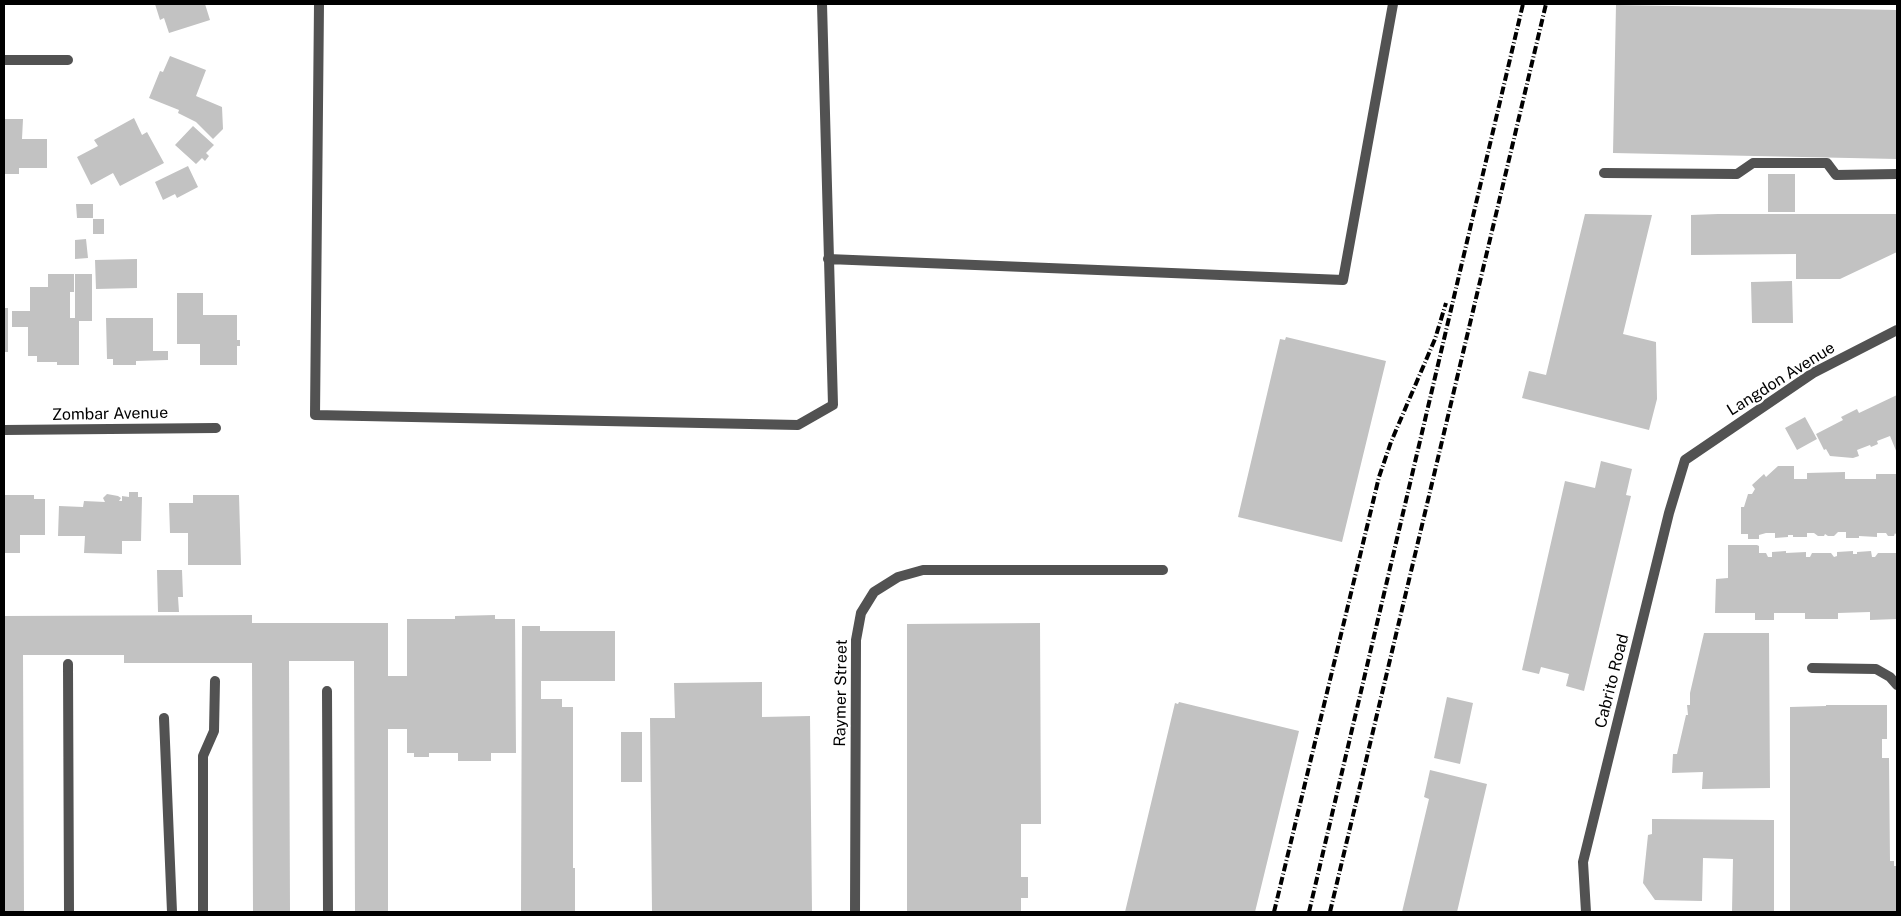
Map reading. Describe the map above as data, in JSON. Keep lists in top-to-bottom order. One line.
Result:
{"streets":{"street":["Langdon Avenue","Zombar Avenue","Cabrito Road","Raymer Street"]},"crossings":[["Langdon Avenue","Cabrito Road"]]}
